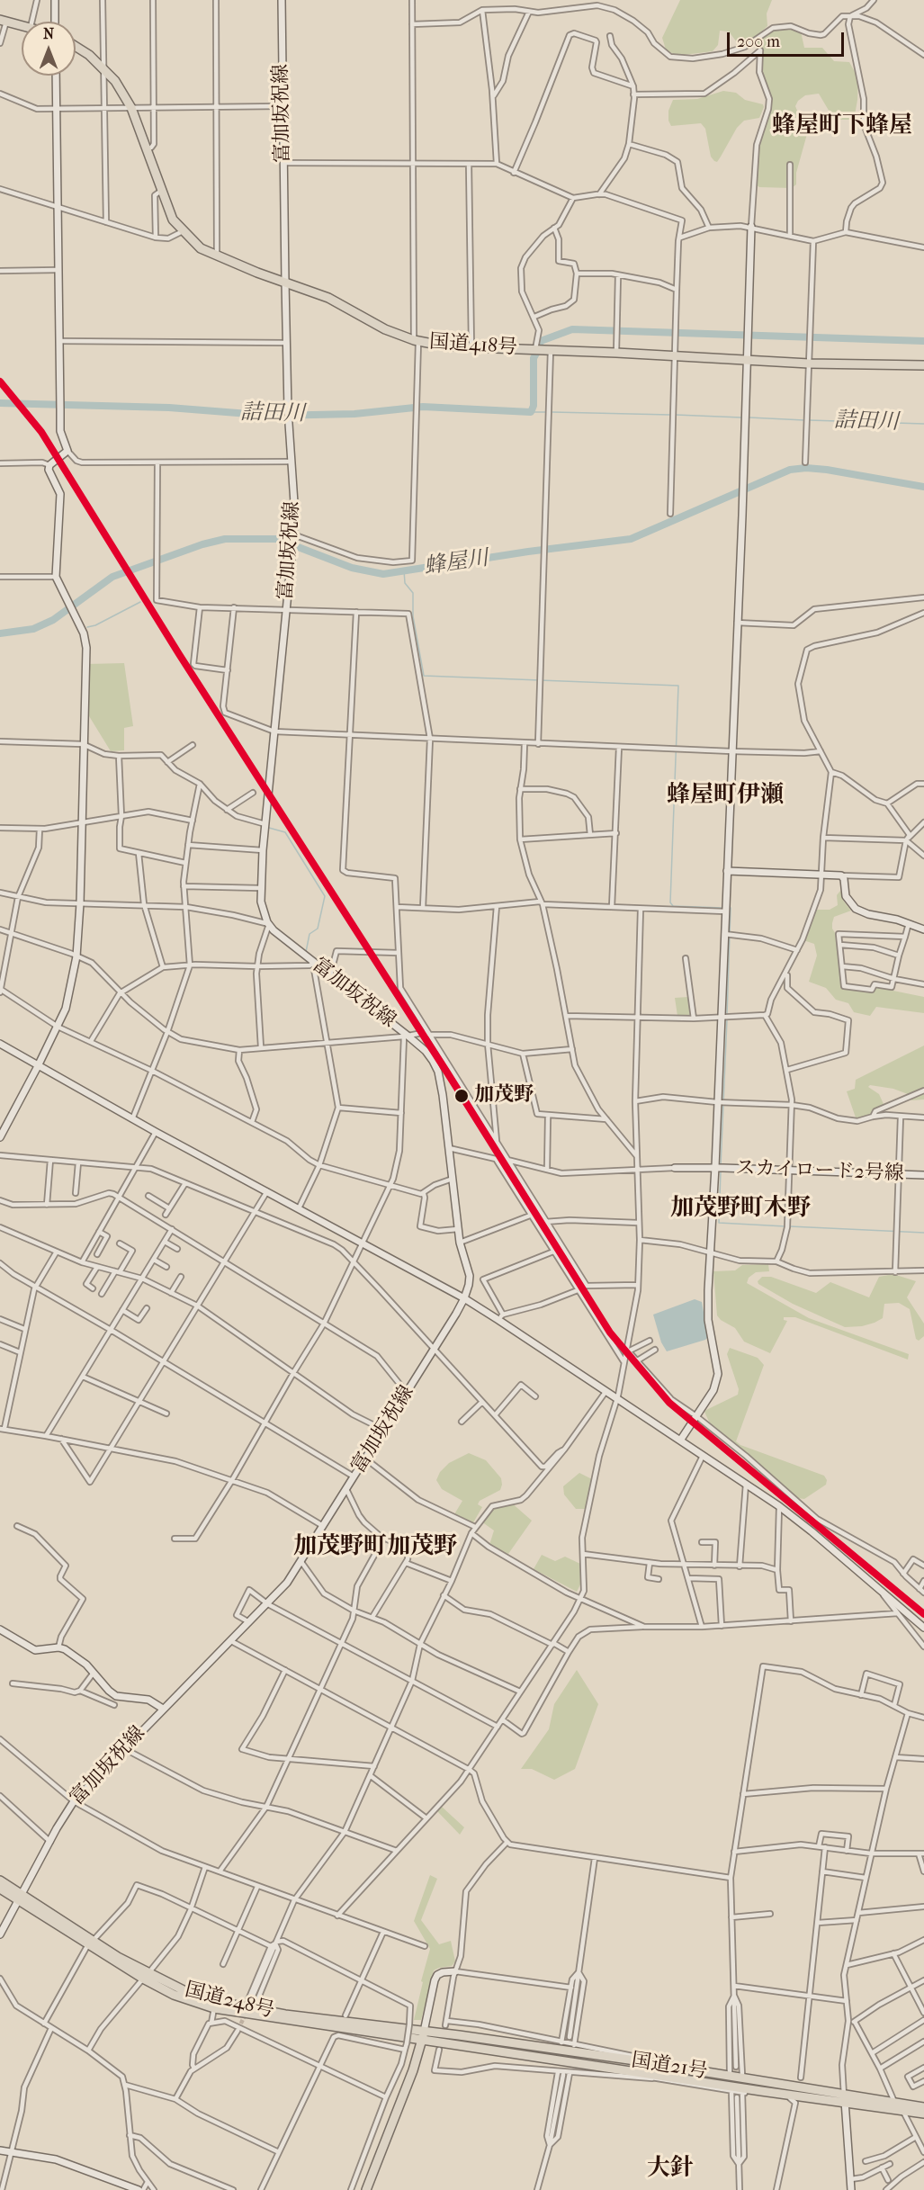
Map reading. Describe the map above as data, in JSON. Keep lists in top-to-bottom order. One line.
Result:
{"streets":{"highway":["国道418号","国道248号","国道21号"],"street":["富加坂祝線","スカイロード2号線"]},"crossings":[["富加坂祝線","国道418号"],["富加坂祝線","国道248号"],["国道248号","国道21号"]],"districts":["蜂屋町下蜂屋","蜂屋町伊瀬","加茂野町木野","加茂野町加茂野","大針"],"water":["詰田川","蜂屋川"],"places":["加茂野"],"scale_bar":"200 m","north":"top"}
